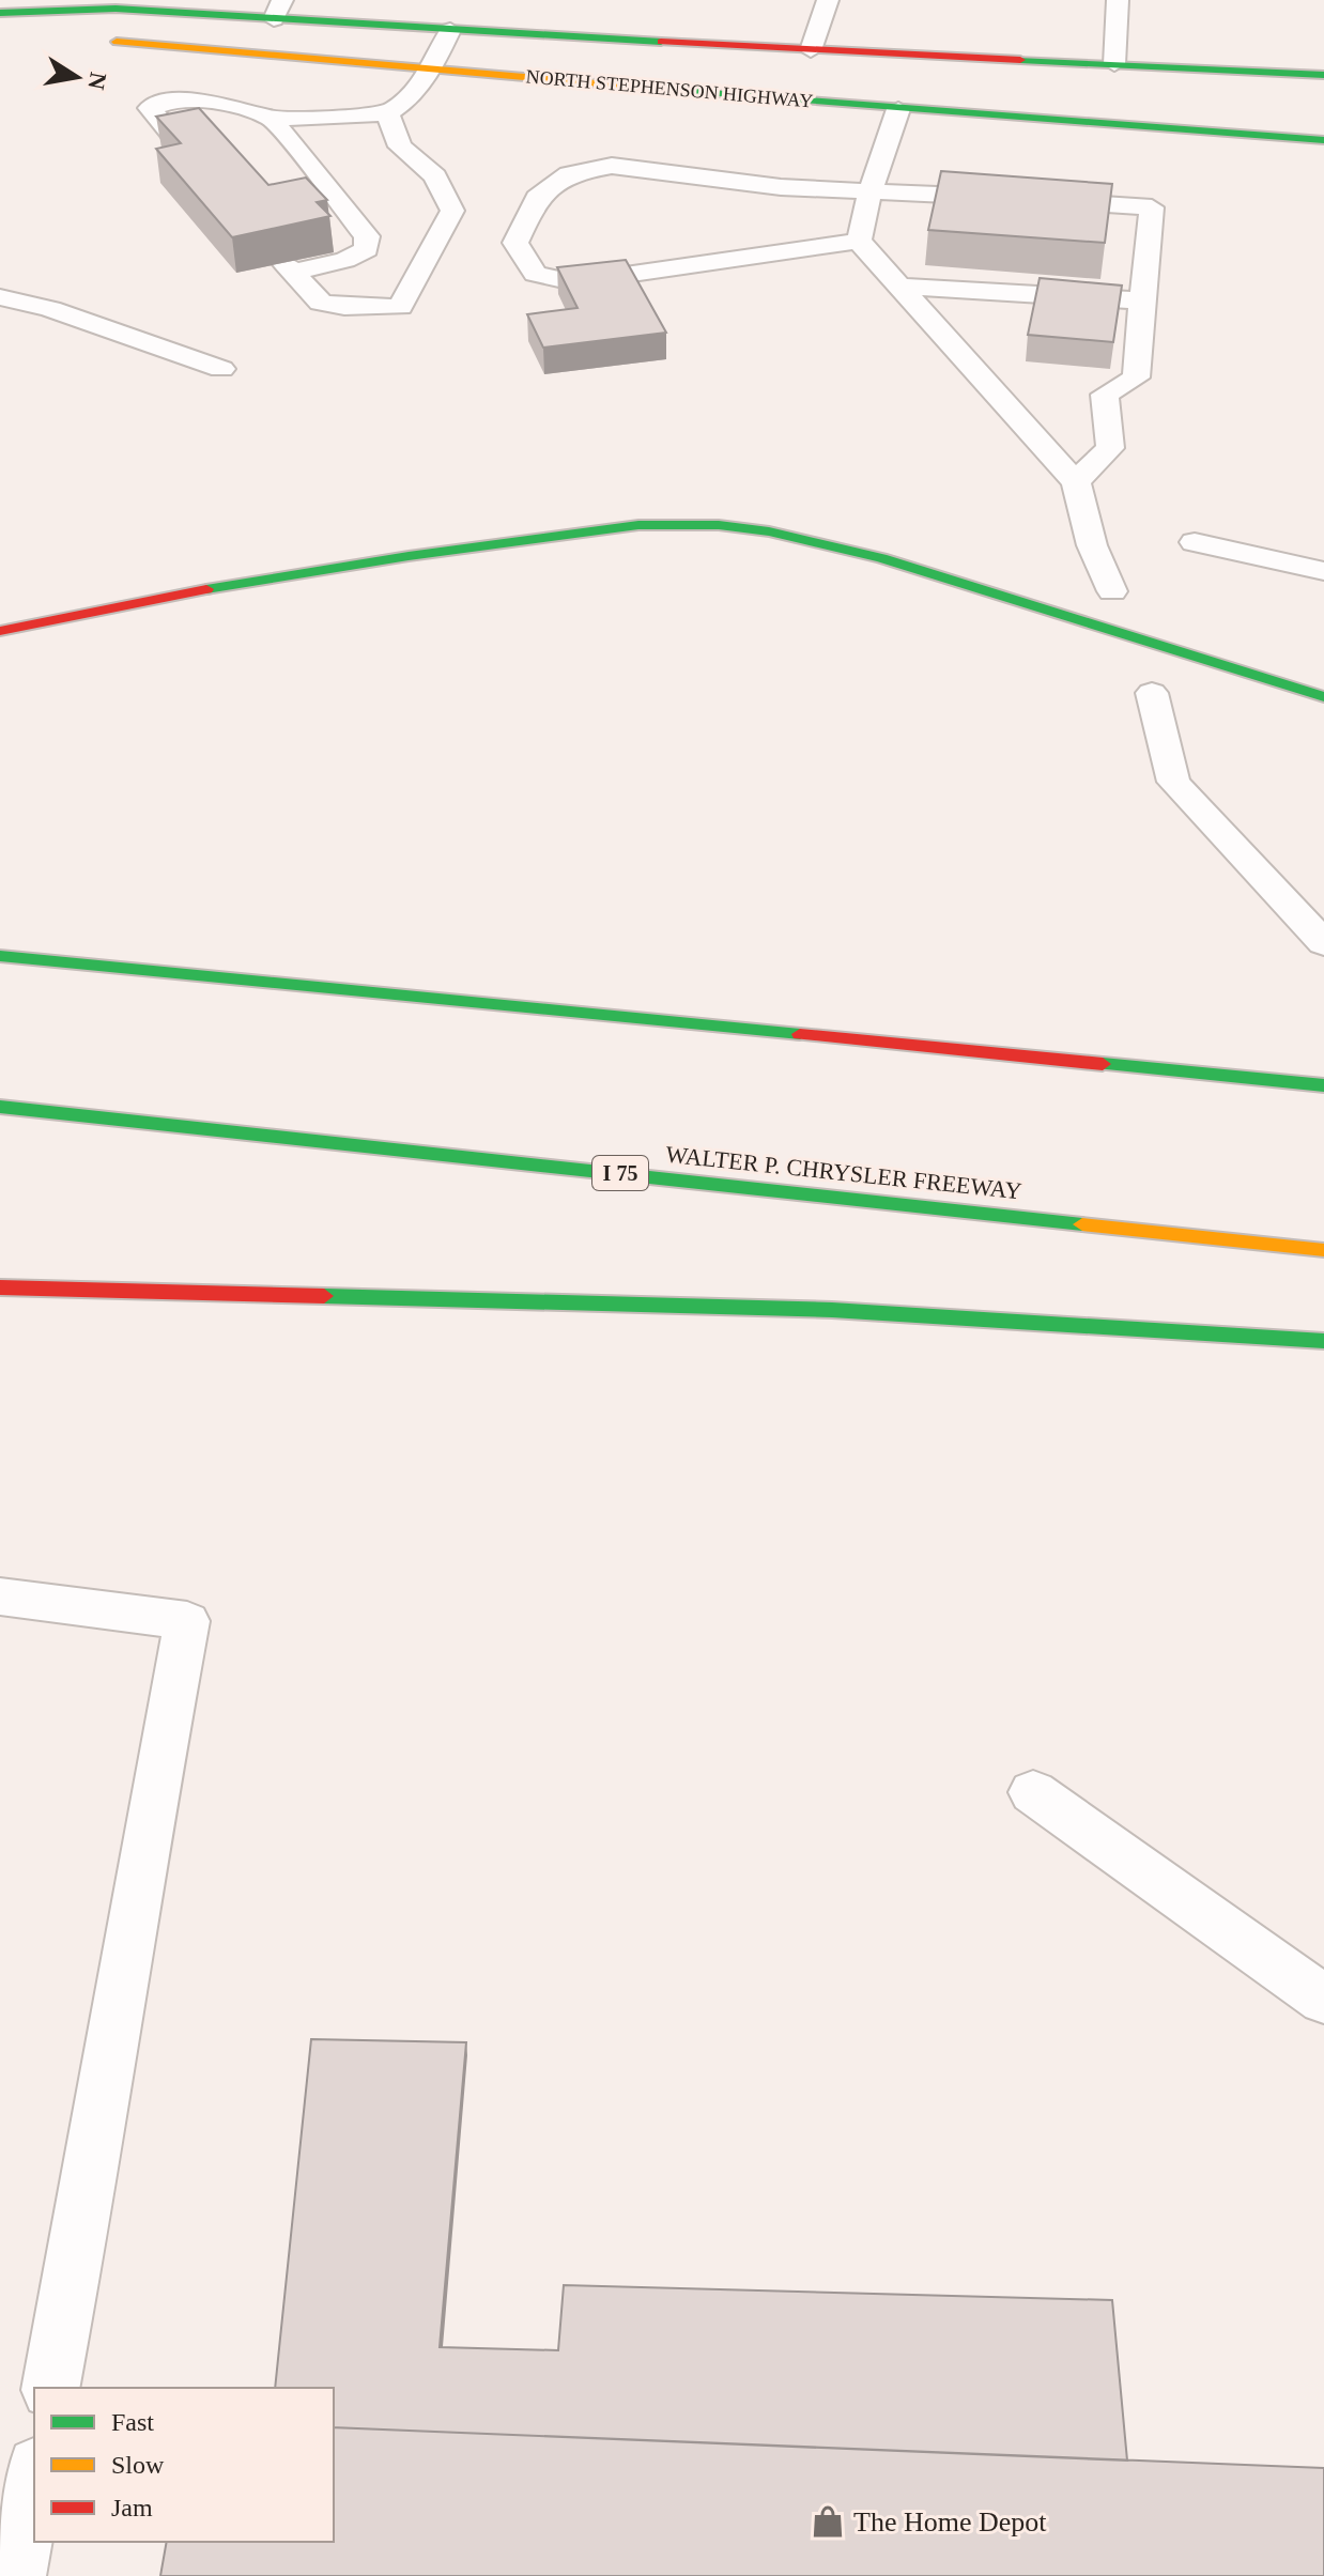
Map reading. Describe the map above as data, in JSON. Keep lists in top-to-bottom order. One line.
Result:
{"streets":{"main road":["NORTH STEPHENSON HIGHWAY","WALTER P. CHRYSLER FREEWAY","I 75"]},"places":{"shop":["The Home Depot"]},"legend":["Fast","Slow","Jam"],"north":"right"}
